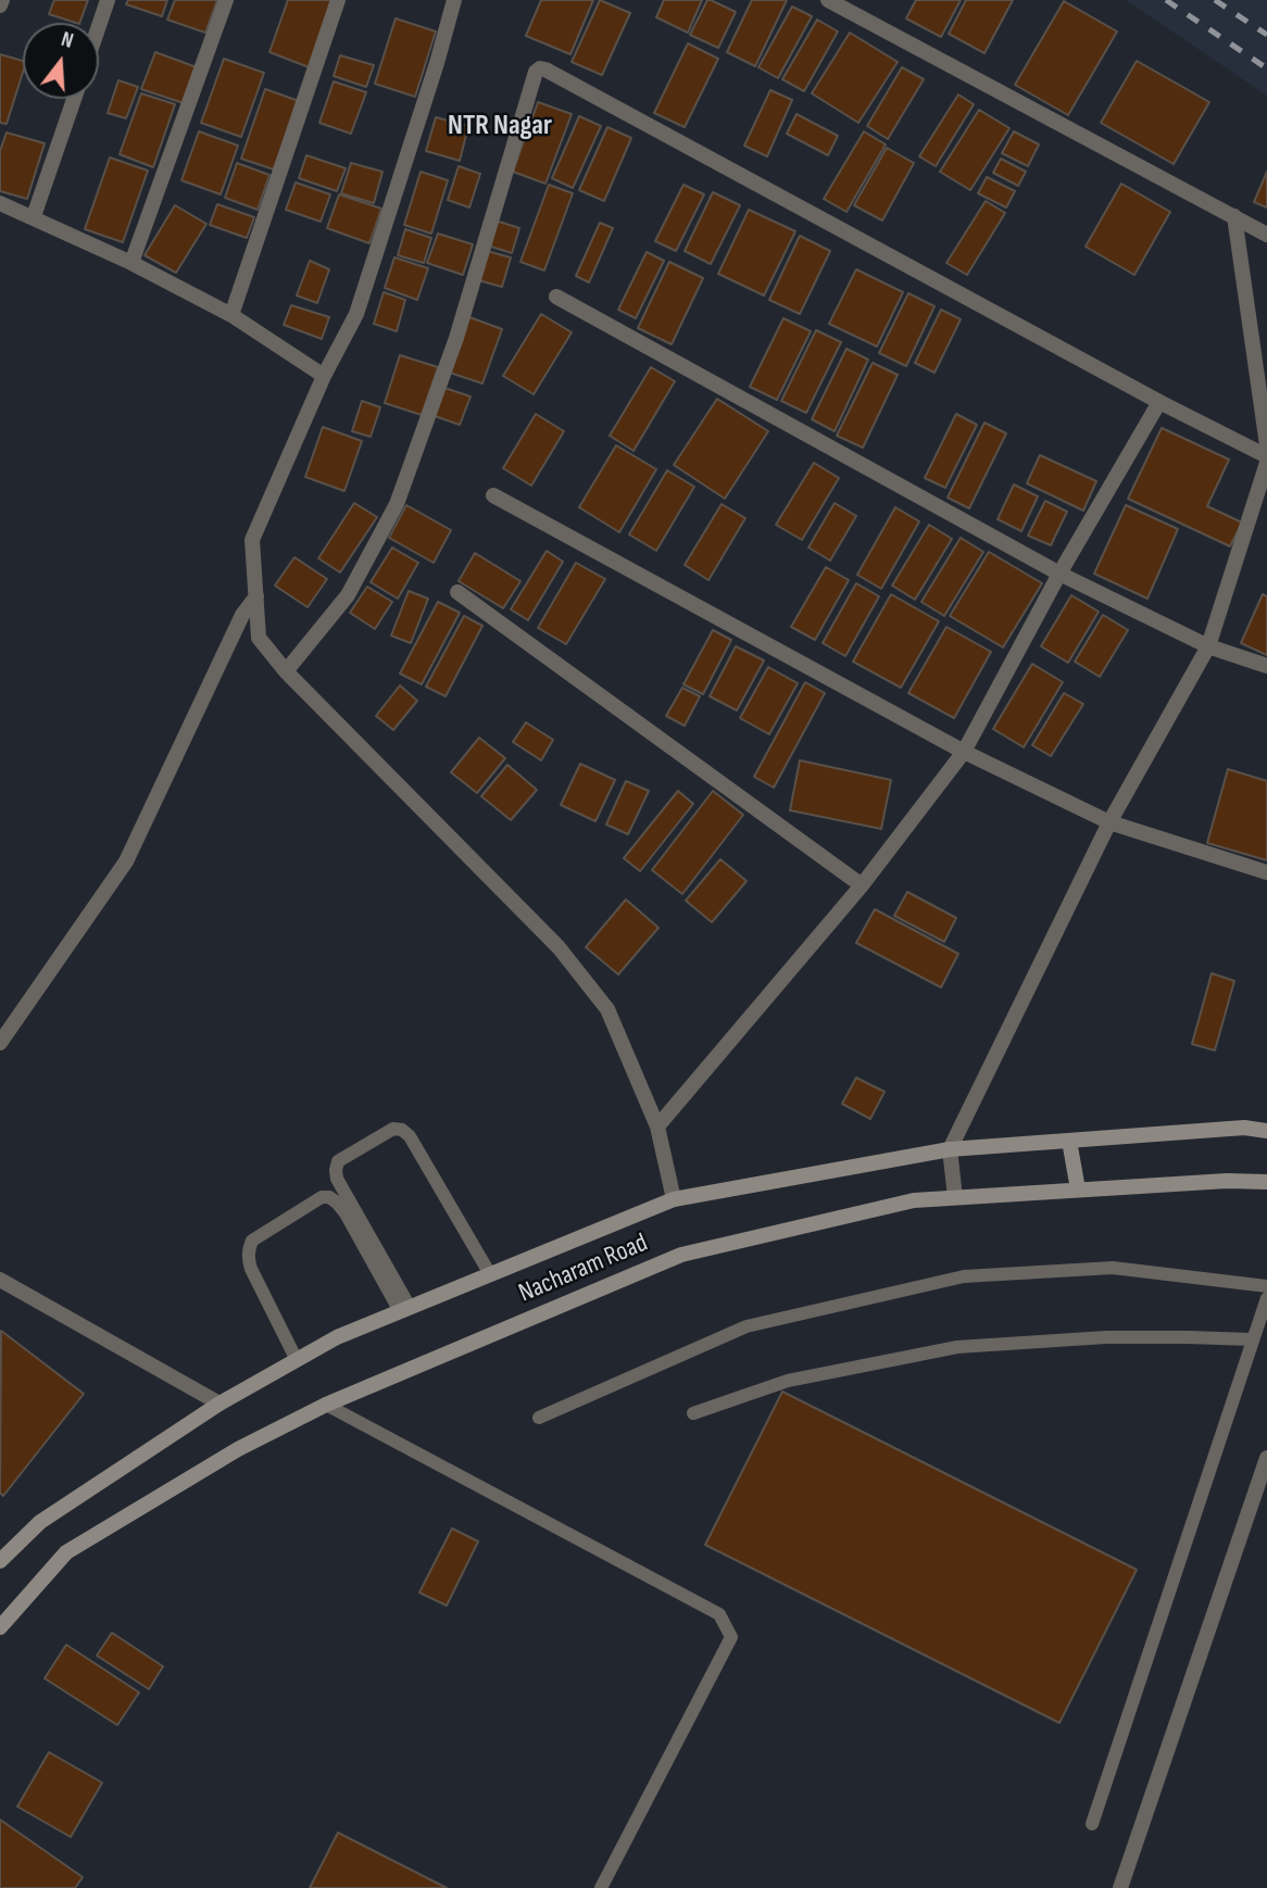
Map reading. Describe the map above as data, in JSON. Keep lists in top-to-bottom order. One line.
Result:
{"streets":{"main road":["Nacharam Road"]},"districts":["NTR Nagar"],"north":"top"}
